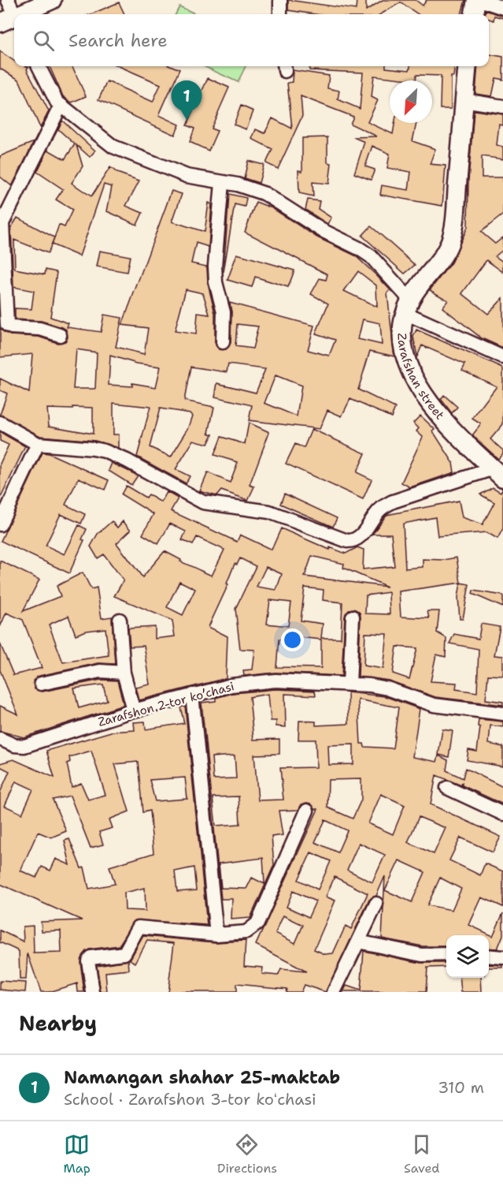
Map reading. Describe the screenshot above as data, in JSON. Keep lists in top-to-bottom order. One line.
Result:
{"streets":{"street":["Zarafshan street","Zarafshon 2-tor koʼchasi"]},"north":"bottom left","page":{"search":"Search here","pins":"1","heading":"Nearby","list":[{"mark":"1","name":"Namangan shahar 25-maktab","note":"School · Zarafshon 3-tor koʻchasi","value":"310 m"}],"nav":["Map","Directions","Saved"]}}
